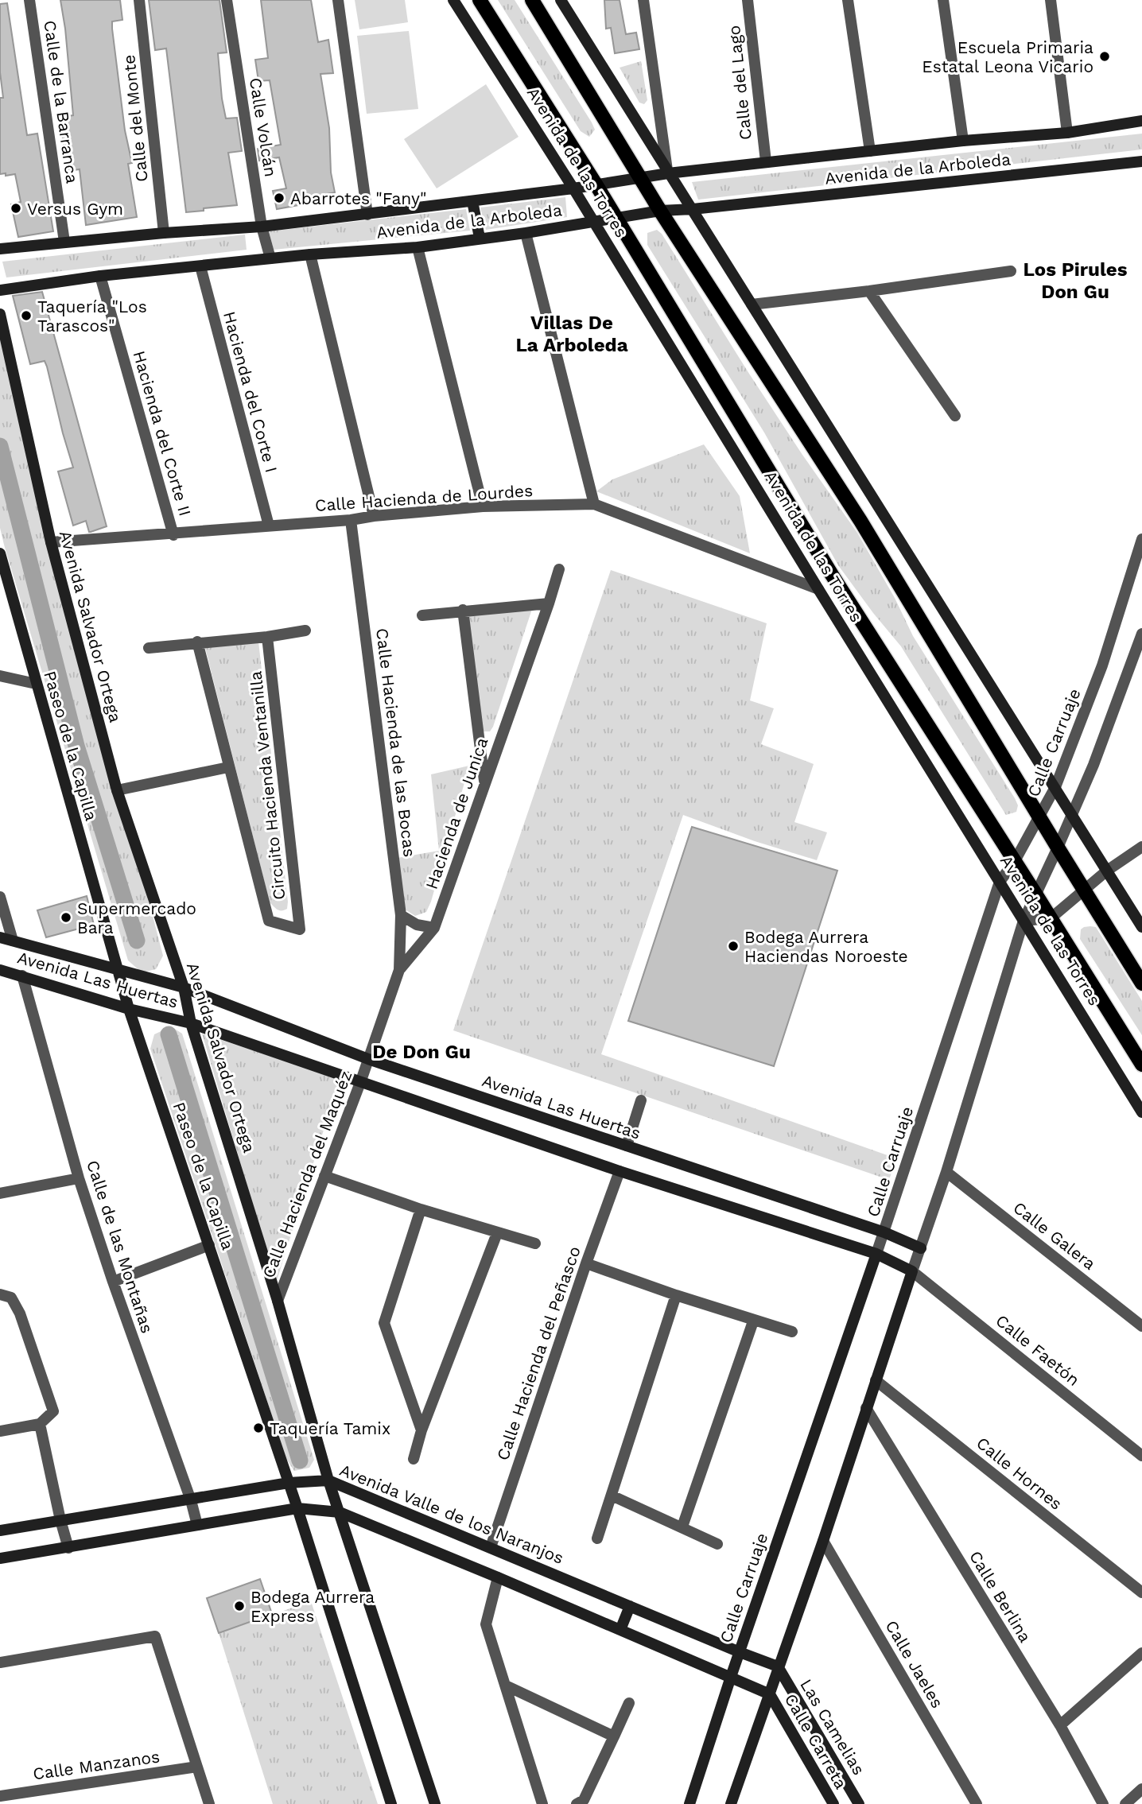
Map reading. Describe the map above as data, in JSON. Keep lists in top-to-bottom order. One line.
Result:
{"streets":{"main road":["Avenida de las Torres"],"street":["Calle del Lago","Calle de la Barranca","Calle del Monte","Calle Volcán","Avenida de la Arboleda","Hacienda del Corte I","Hacienda del Corte II","Calle Hacienda de Lourdes","Avenida Salvador Ortega","Calle Hacienda de las Bocas","Calle Carruaje","Paseo de la Capilla","Circuito Hacienda Ventanilla","Hacienda de Junica","Avenida Las Huertas","Calle Hacienda del Maquéz","Calle Galera","Calle de las Montañas","Calle Faetón","Calle Hacienda del Peñasco","Calle Hornes","Avenida Valle de los Naranjos","Calle Berlina","Calle Jaeles","Las Camelias","Calle Carreta","Calle Manzanos"]},"crossings":[["Calle del Lago","Avenida de la Arboleda"],["Calle de la Barranca","Avenida de la Arboleda"],["Calle del Monte","Avenida de la Arboleda"],["Calle Volcán","Avenida de la Arboleda"],["Avenida de las Torres","Avenida de la Arboleda"],["Avenida de las Torres","Calle Hacienda de Lourdes"],["Avenida de las Torres","Calle Carruaje"],["Avenida de la Arboleda","Hacienda del Corte I"],["Avenida de la Arboleda","Hacienda del Corte II"],["Hacienda del Corte I","Calle Hacienda de Lourdes"],["Hacienda del Corte II","Calle Hacienda de Lourdes"],["Calle Hacienda de Lourdes","Avenida Salvador Ortega"],["Calle Hacienda de Lourdes","Calle Hacienda de las Bocas"],["Avenida Salvador Ortega","Avenida Las Huertas"],["Avenida Salvador Ortega","Calle Hacienda del Maquéz"],["Avenida Salvador Ortega","Avenida Valle de los Naranjos"],["Calle Hacienda de las Bocas","Hacienda de Junica"],["Calle Carruaje","Avenida Las Huertas"],["Calle Carruaje","Avenida Valle de los Naranjos"],["Paseo de la Capilla","Avenida Las Huertas"],["Paseo de la Capilla","Avenida Valle de los Naranjos"],["Hacienda de Junica","Avenida Las Huertas"],["Hacienda de Junica","Calle Hacienda del Maquéz"],["Avenida Las Huertas","Calle Hacienda del Maquéz"],["Avenida Las Huertas","Calle de las Montañas"],["Avenida Las Huertas","Calle Faetón"],["Avenida Las Huertas","Calle Hacienda del Peñasco"],["Calle de las Montañas","Avenida Valle de los Naranjos"],["Calle Hacienda del Peñasco","Avenida Valle de los Naranjos"],["Avenida Valle de los Naranjos","Las Camelias"]],"districts":["Los Pirules Don Gu","Villas De La Arboleda","De Don Gu"],"places":["Escuela Primaria Estatal Leona Vicario","Abarrotes \"Fany\"","Versus Gym","Taquería \"Los Tarascos\"","Supermercado Bara","Bodega Aurrera Haciendas Noroeste","Taquería Tamix","Bodega Aurrera Express"]}
